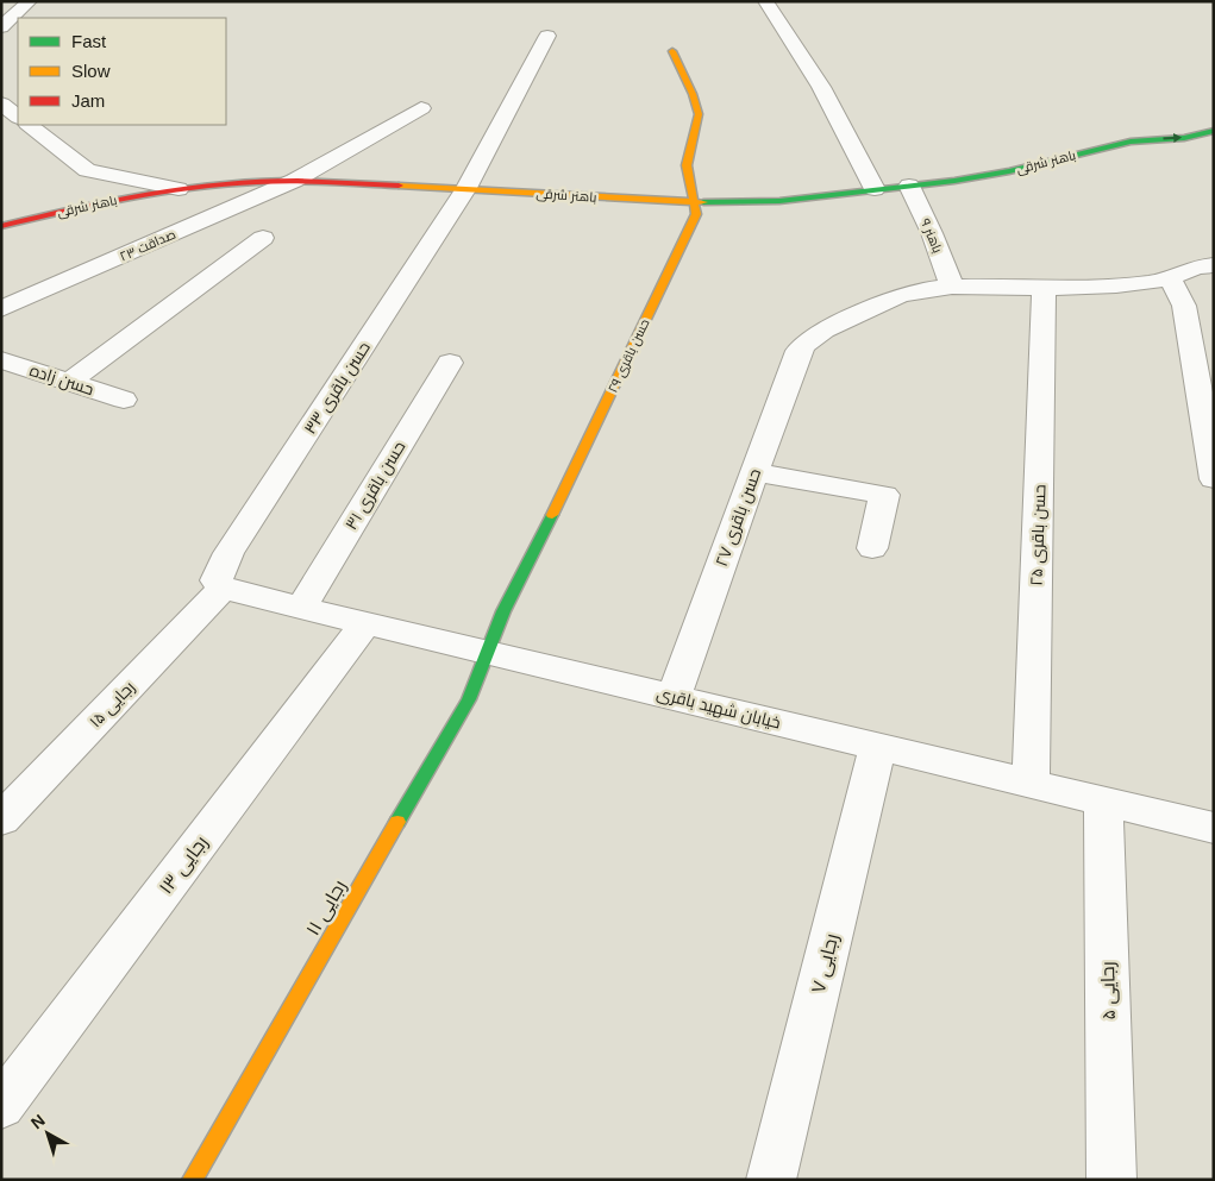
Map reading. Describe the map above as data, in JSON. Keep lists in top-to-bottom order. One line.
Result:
{"streets":{"street":["باهنر شرقی","باهنر ۹","صداقت ۲۳","حسن باقری ۲۹","حسن زاده","حسن باقری ۳۳","حسن باقری ۳۱","حسن باقری ۲۷","حسن باقری ۲۵","رجایی ۱۵","خیابان شهید باقری","رجایی ۱۳","رجایی ۱۱","رجایی ۷","رجایی ۵"]},"crossings":[["باهنر شرقی","باهنر ۹"],["باهنر شرقی","صداقت ۲۳"],["باهنر شرقی","حسن باقری ۲۹"],["باهنر شرقی","حسن باقری ۳۳"],["باهنر ۹","حسن باقری ۲۷"],["حسن باقری ۲۹","خیابان شهید باقری"],["حسن باقری ۲۹","رجایی ۱۱"],["حسن باقری ۳۳","رجایی ۱۵"],["حسن باقری ۳۳","خیابان شهید باقری"],["حسن باقری ۳۱","خیابان شهید باقری"],["حسن باقری ۲۷","خیابان شهید باقری"],["حسن باقری ۲۵","خیابان شهید باقری"],["رجایی ۱۵","خیابان شهید باقری"],["خیابان شهید باقری","رجایی ۱۳"],["خیابان شهید باقری","رجایی ۱۱"],["خیابان شهید باقری","رجایی ۷"],["خیابان شهید باقری","رجایی ۵"]],"legend":["Fast","Slow","Jam"],"north":"top left"}
